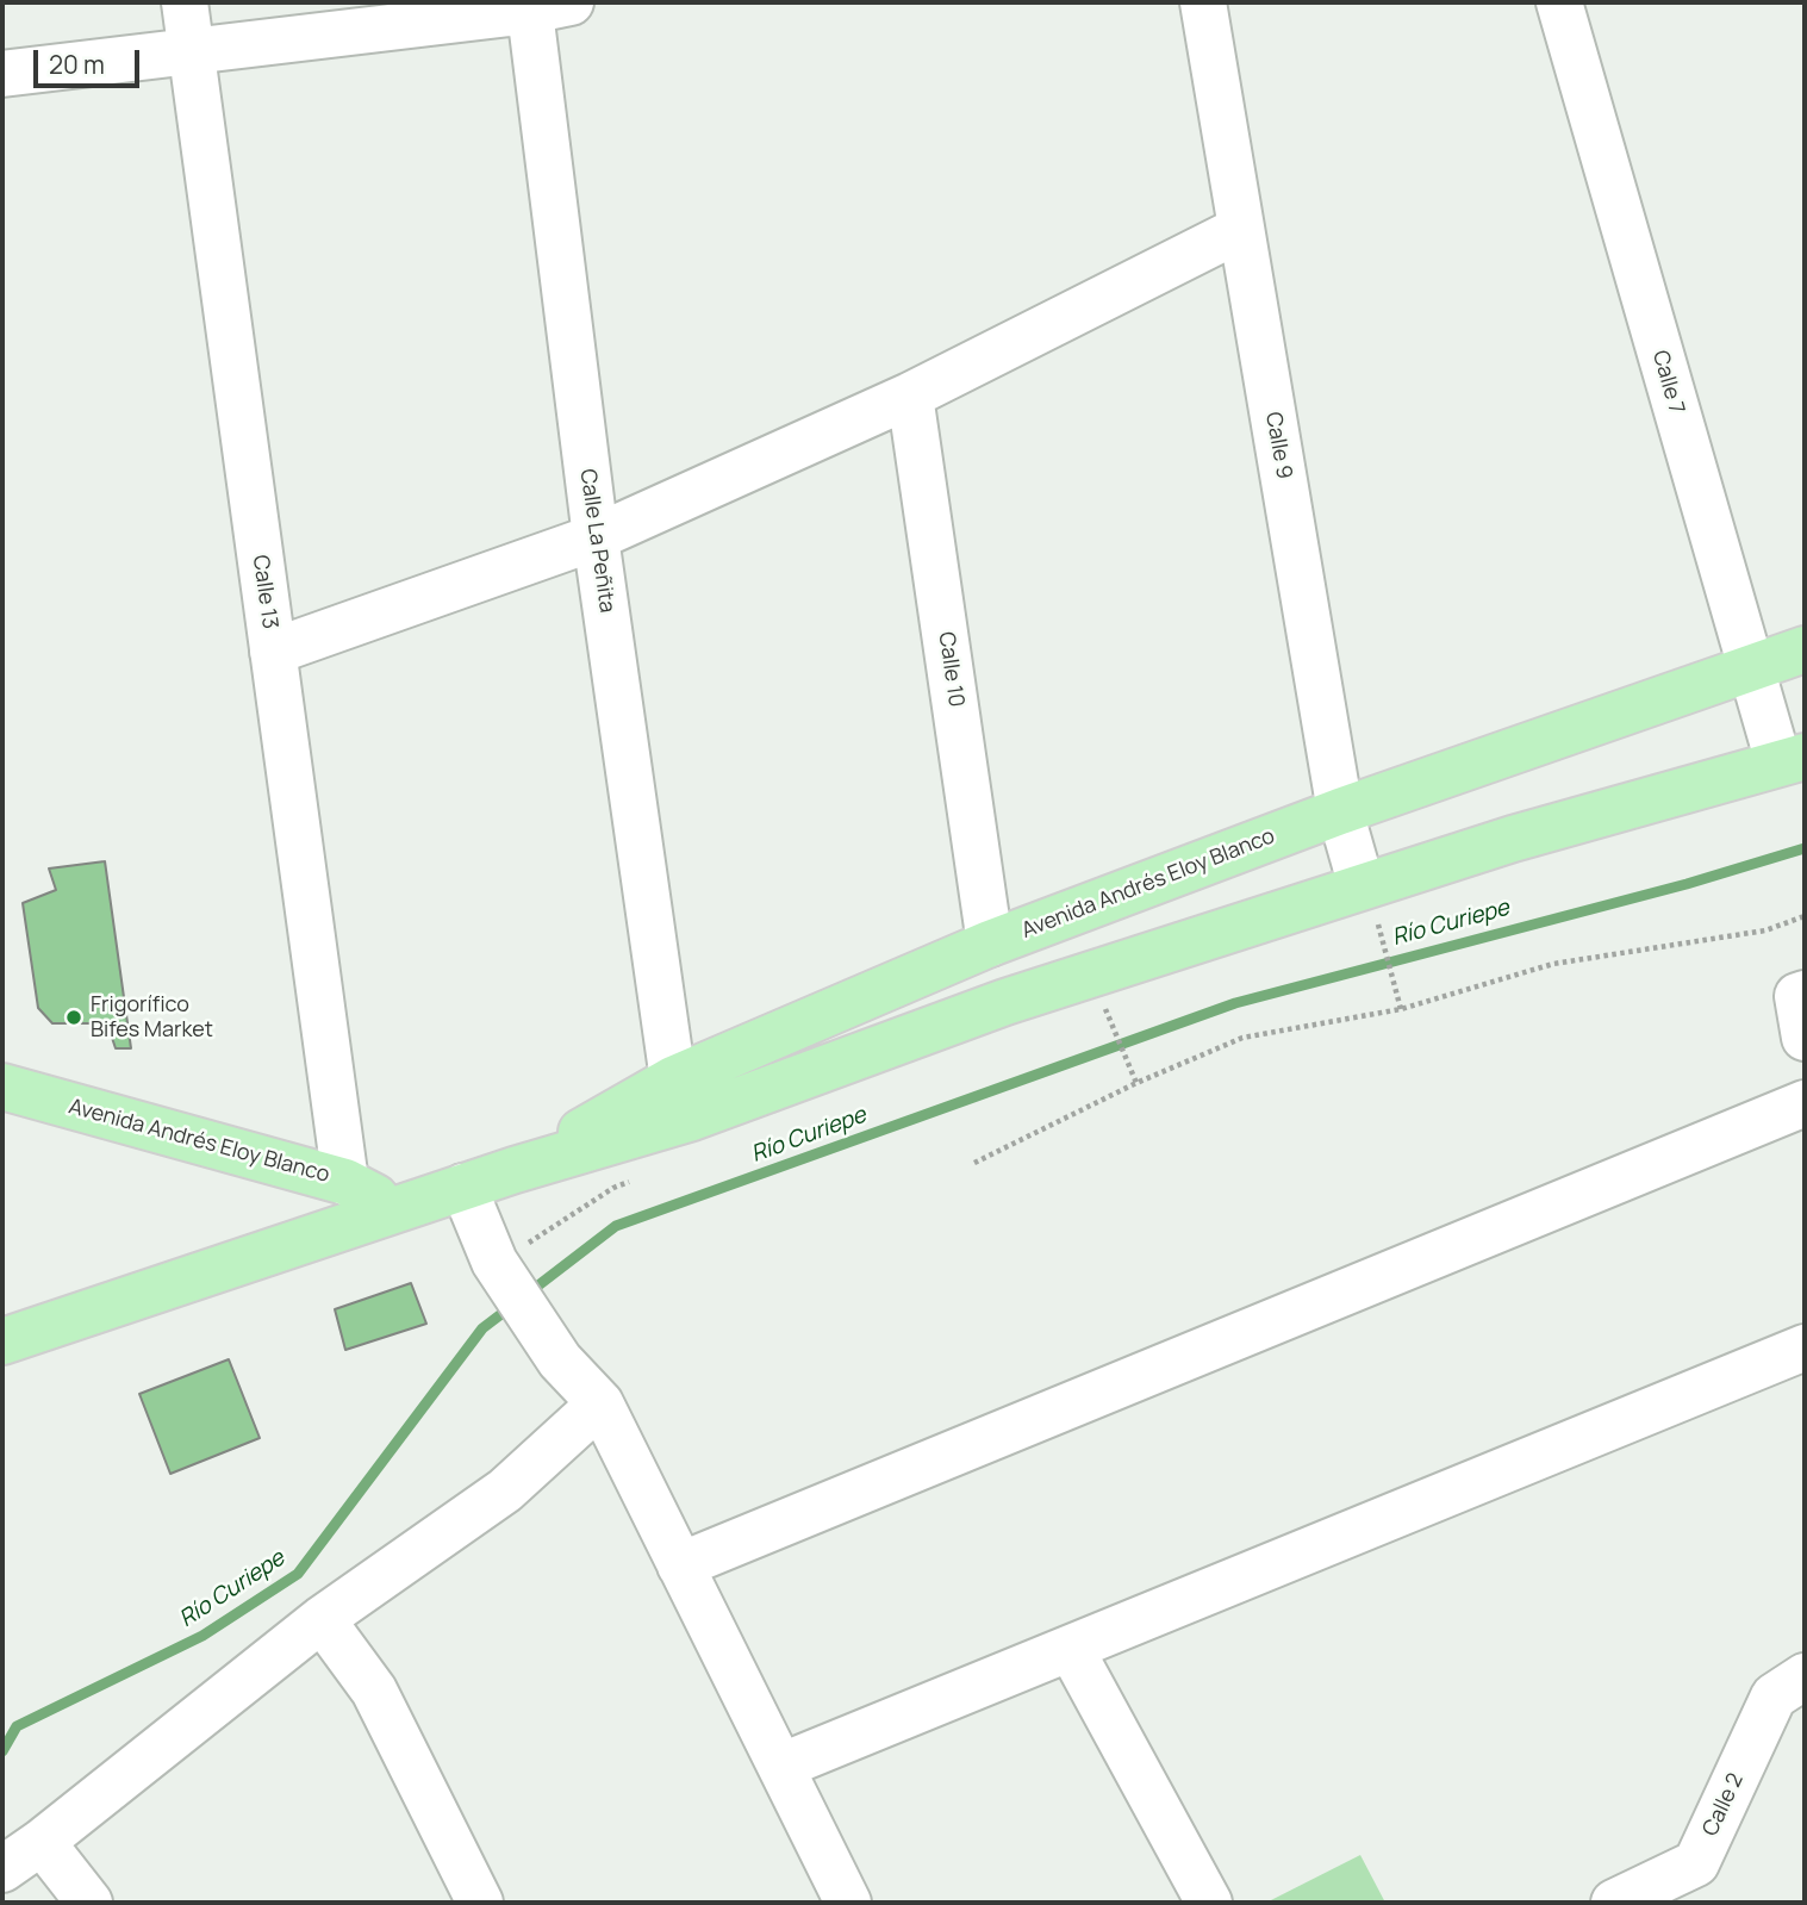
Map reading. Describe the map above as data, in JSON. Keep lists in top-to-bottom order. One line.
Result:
{"streets":{"main road":["Avenida Andrés Eloy Blanco"],"street":["Calle 7","Calle 9","Calle La Peñita","Calle 13","Calle 10","Calle 2"]},"crossings":[["Calle 7","Avenida Andrés Eloy Blanco"],["Calle 9","Avenida Andrés Eloy Blanco"],["Calle La Peñita","Avenida Andrés Eloy Blanco"],["Calle 13","Avenida Andrés Eloy Blanco"],["Calle 10","Avenida Andrés Eloy Blanco"]],"water":["Río Curiepe"],"places":["Frigorífico Bifes Market"],"scale_bar":"20 m"}
